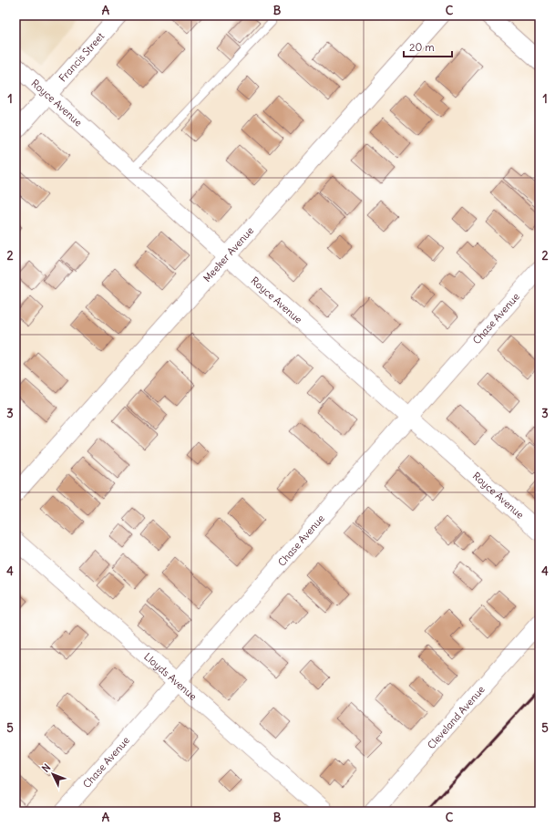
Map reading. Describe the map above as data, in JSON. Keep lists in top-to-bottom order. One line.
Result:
{"streets":{"street":["Francis Street","Royce Avenue","Meeker Avenue","Chase Avenue","Lloyds Avenue","Cleveland Avenue"]},"crossings":[["Francis Street","Royce Avenue"],["Royce Avenue","Meeker Avenue"],["Royce Avenue","Chase Avenue"],["Chase Avenue","Lloyds Avenue"]],"scale_bar":"20 m","north":"top left","grid":{"columns":["A","B","C"],"rows":["1","2","3","4","5"]}}
